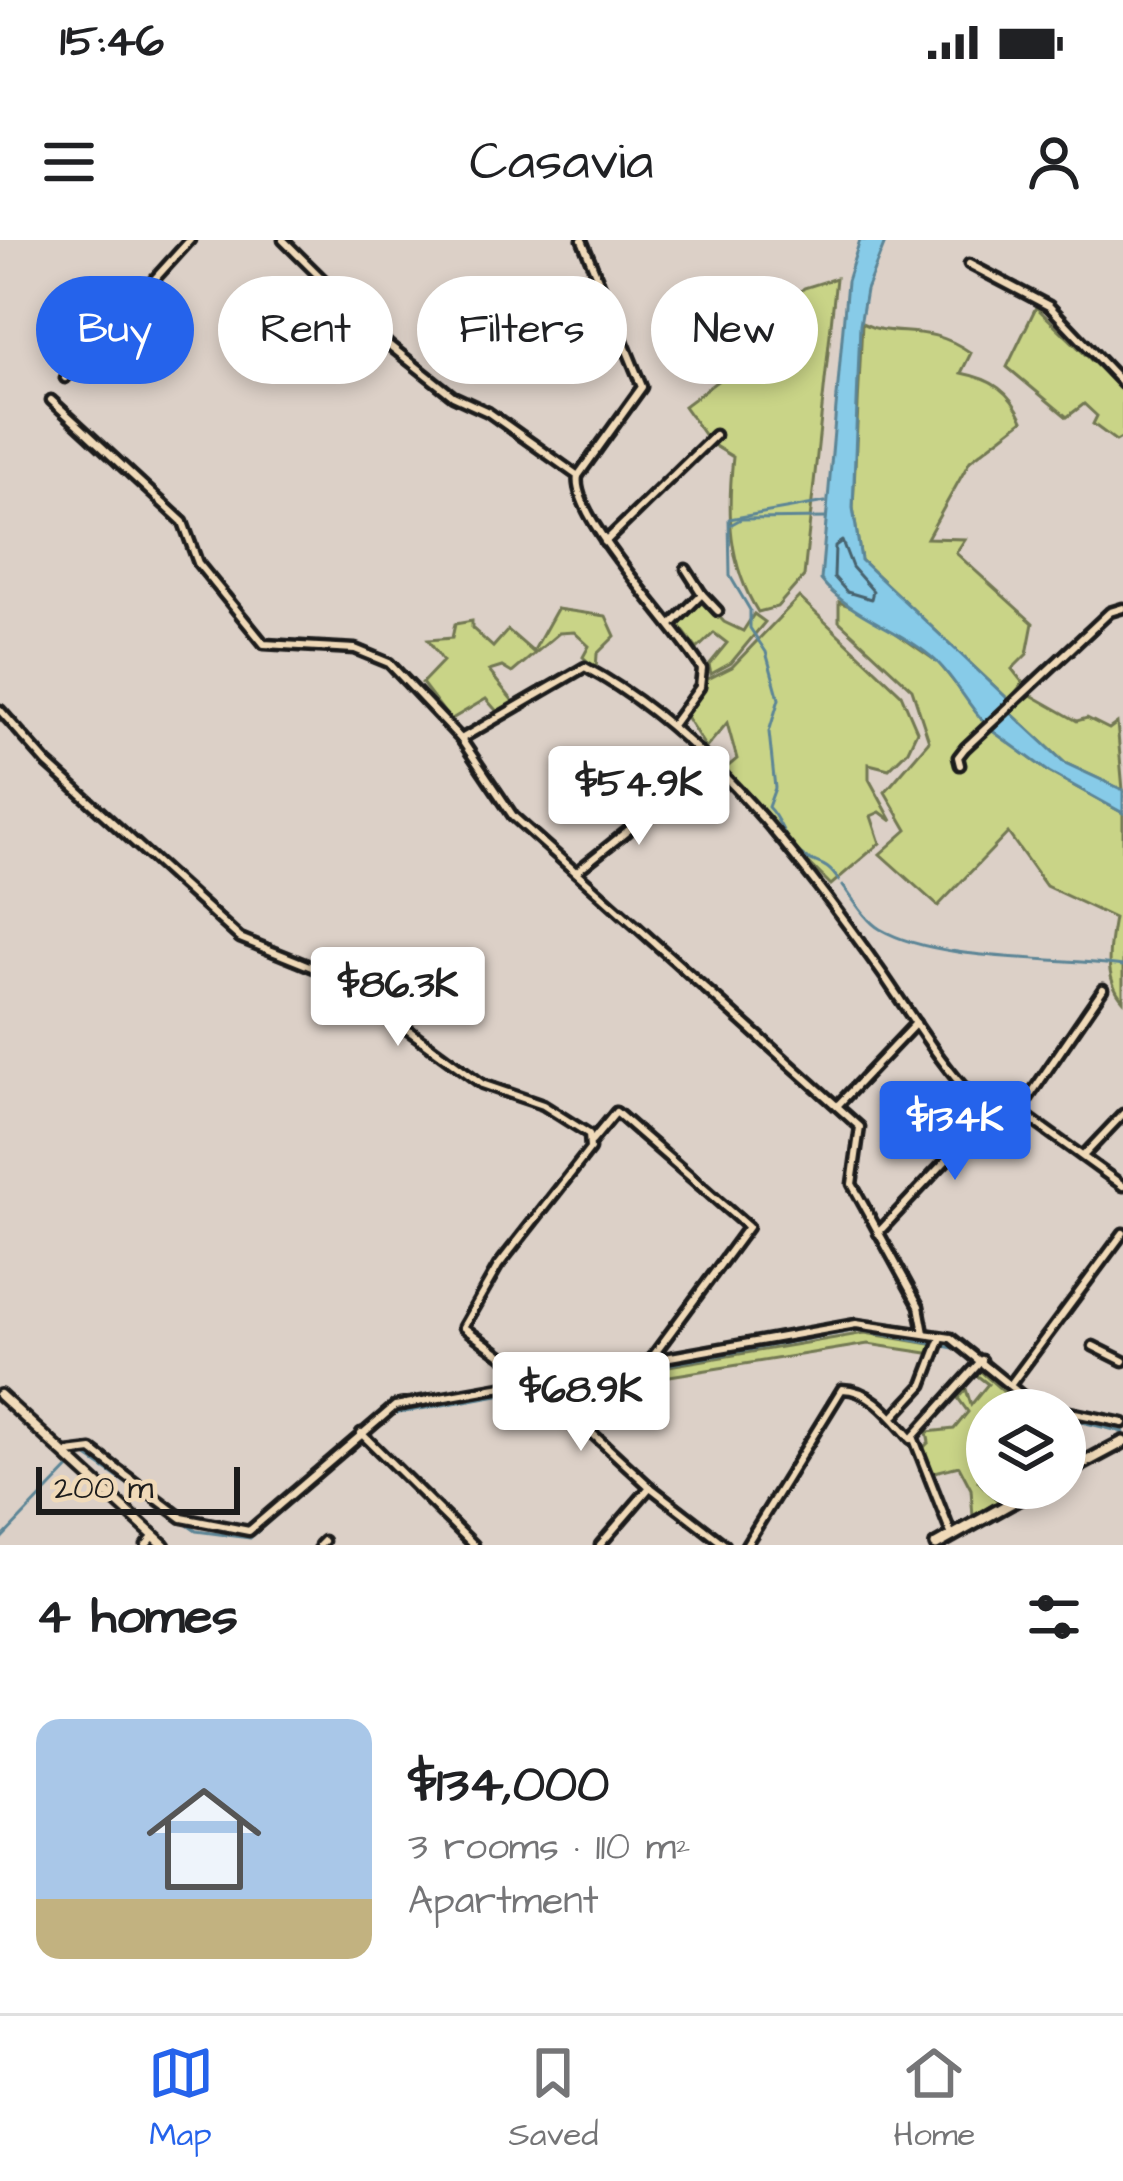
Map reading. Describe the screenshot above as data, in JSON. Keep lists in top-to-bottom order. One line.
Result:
{"scale_bar":"200 m","page":{"status":"15:46","header":"Casavia","chip":["Buy","Rent","Filters","New"],"price":["$54.9K","$86.3K","$134K","$68.9K"],"scale":"200 m","heading":"4 homes","list":[{"name":"$134,000","note":"3 rooms · 110 m² · Apartment"}],"tabs":["Map","Saved","Home"]}}
